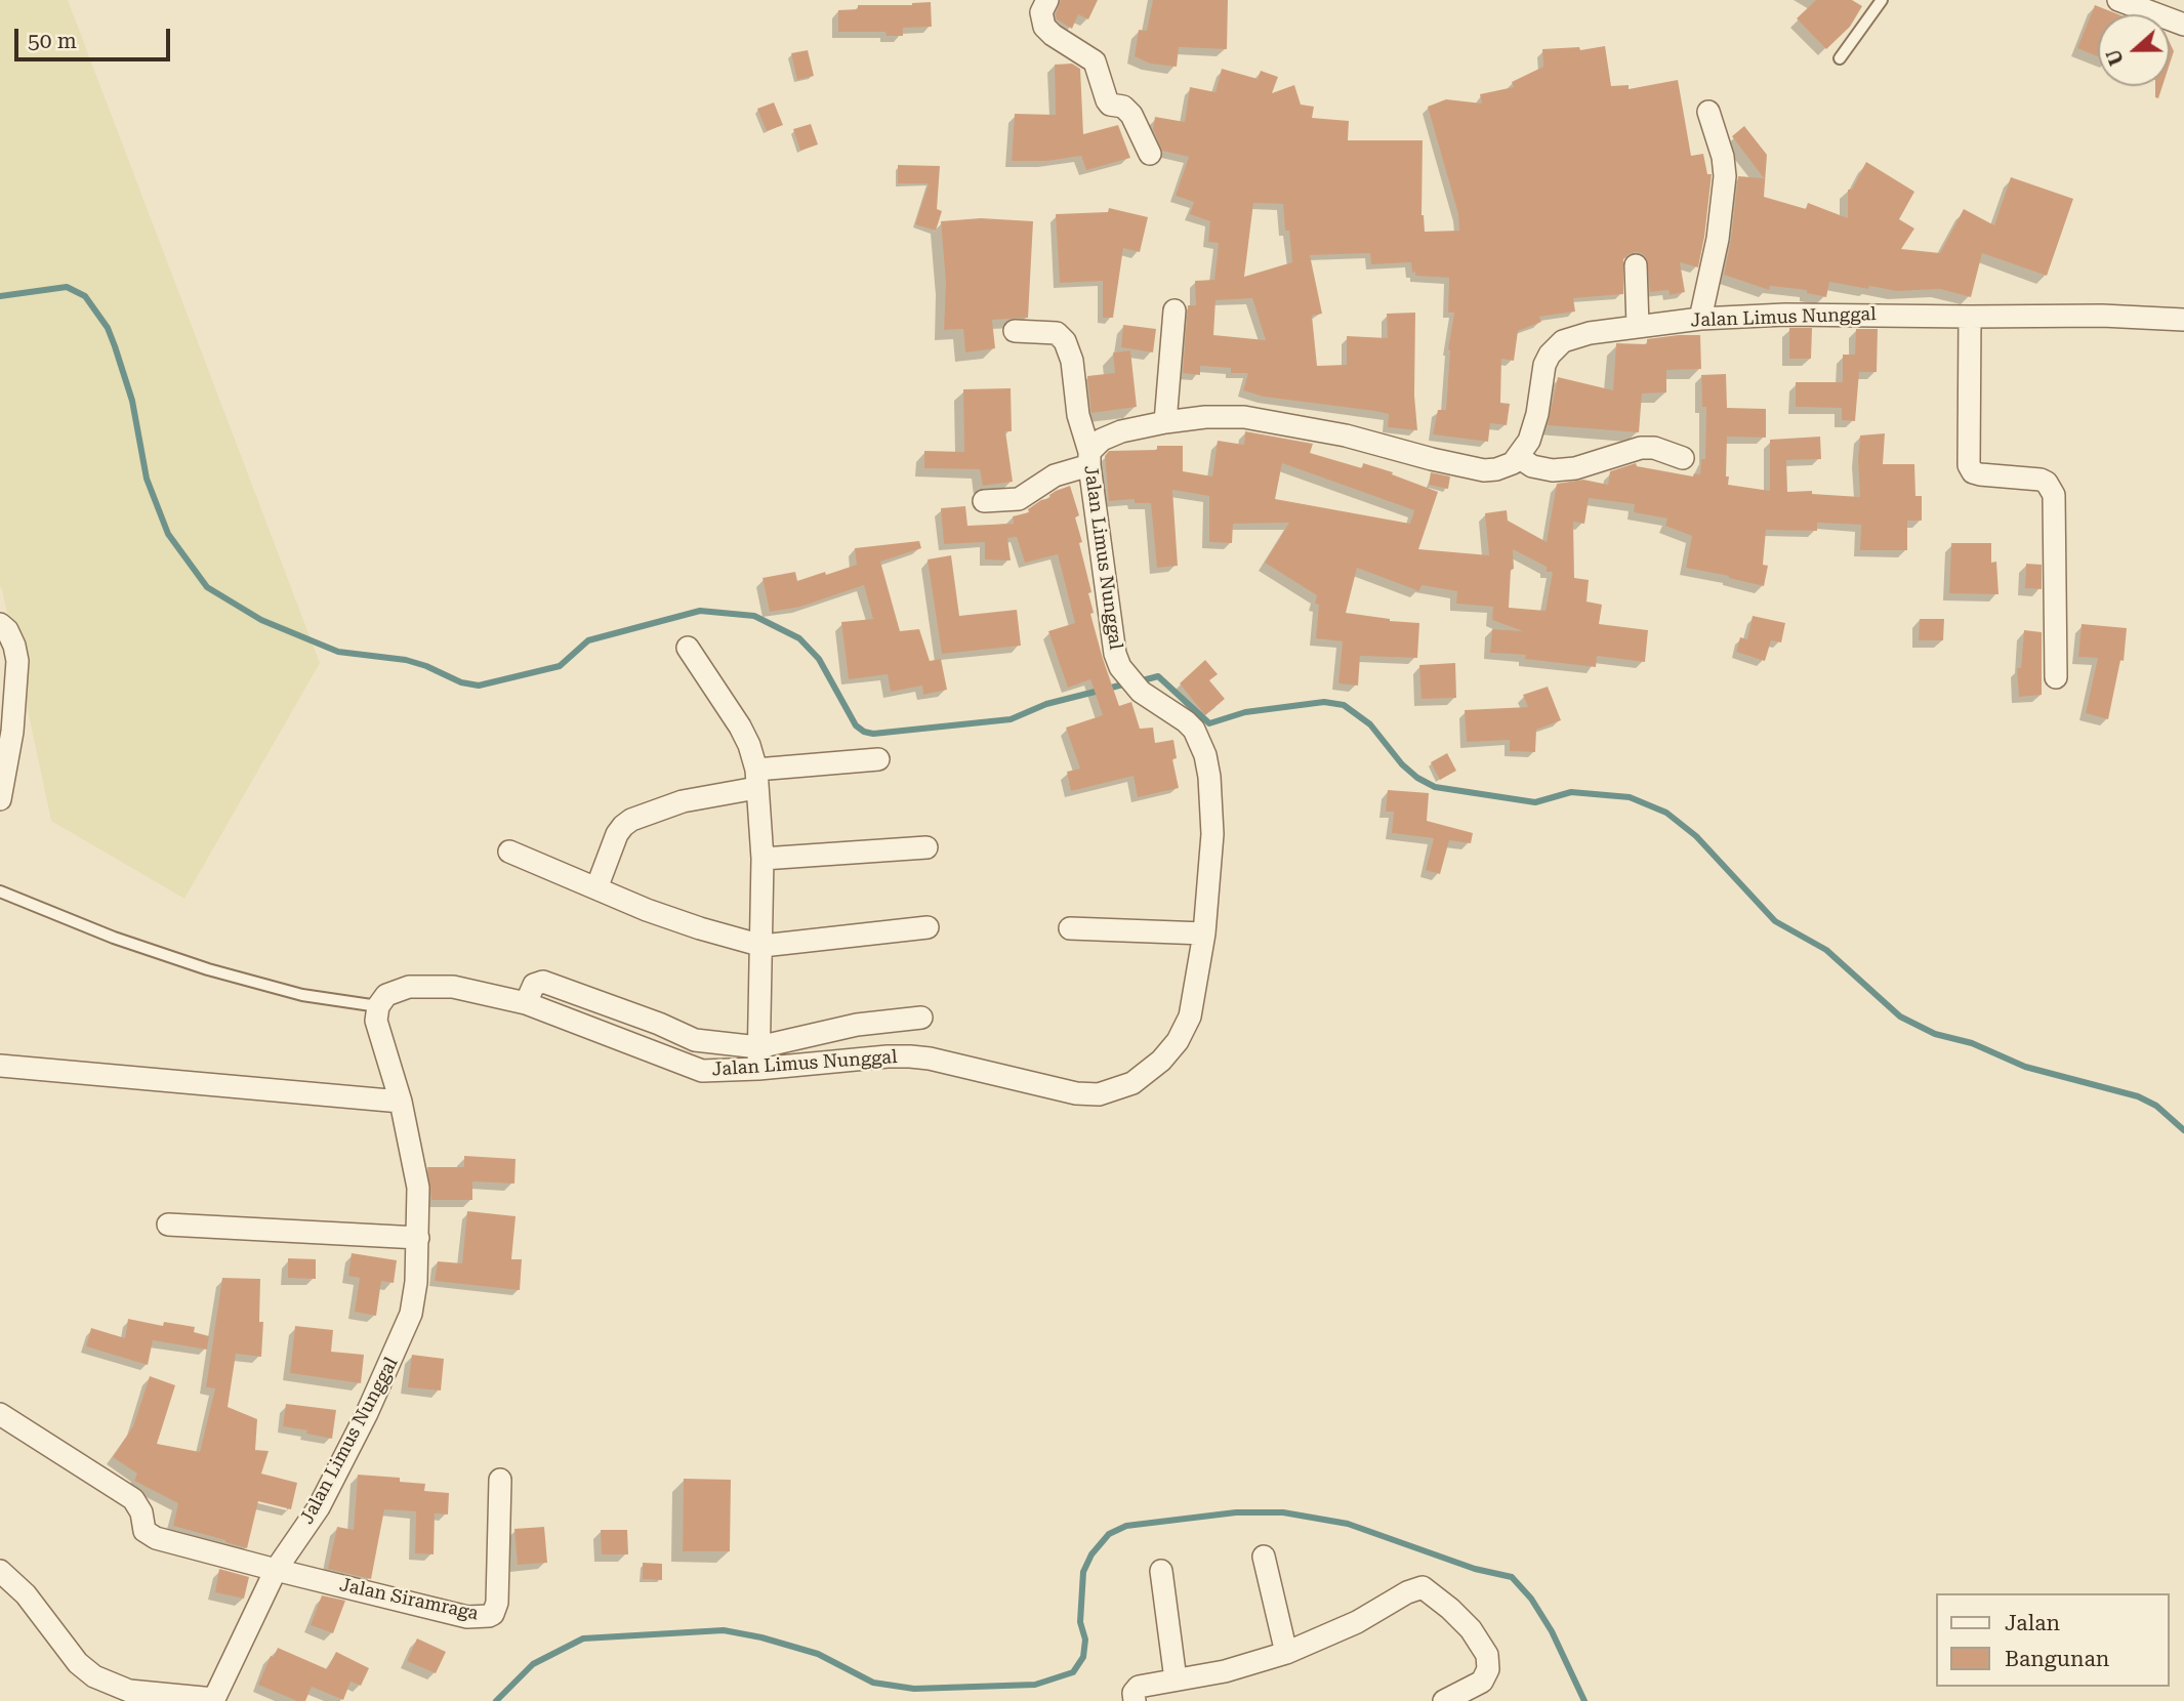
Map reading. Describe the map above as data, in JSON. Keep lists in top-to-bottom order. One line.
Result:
{"streets":{"street":["Jalan Limus Nunggal","Jalan Siramraga"]},"crossings":[["Jalan Limus Nunggal","Jalan Siramraga"]],"legend":["Jalan","Bangunan"],"scale_bar":"50 m","north":"left"}
